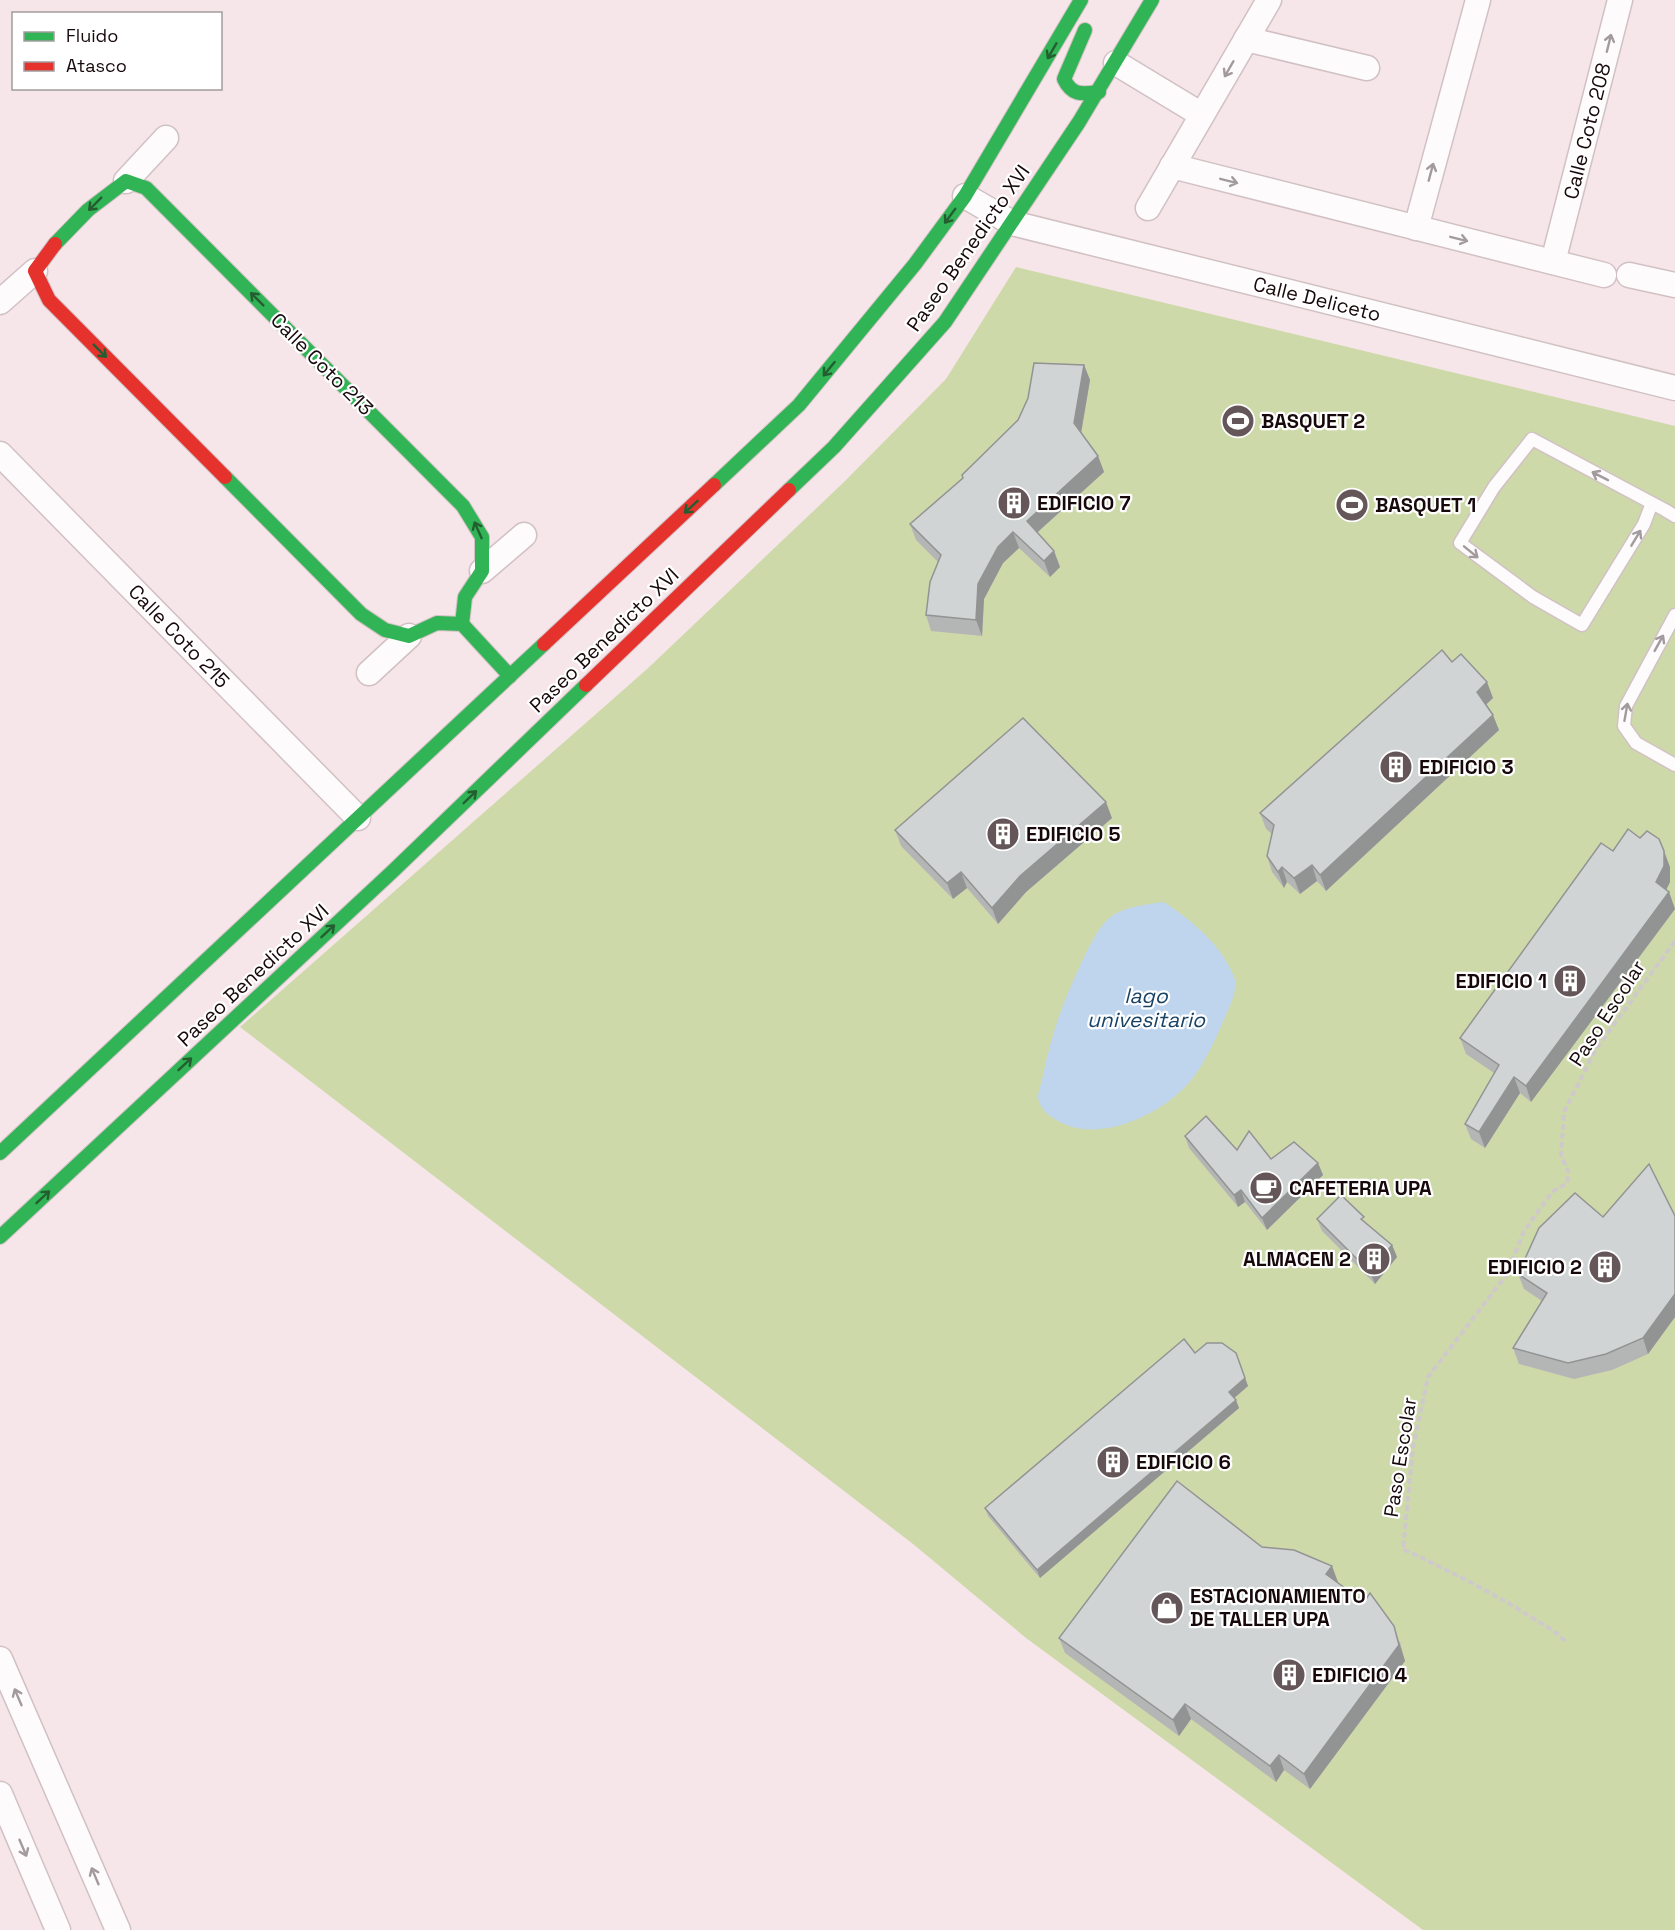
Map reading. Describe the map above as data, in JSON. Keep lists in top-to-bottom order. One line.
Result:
{"streets":{"street":["Calle Coto 208","Paseo Benedicto XVI","Calle Deliceto","Calle Coto 213","Calle Coto 215"],"path":["Paso Escolar"]},"crossings":[["Paseo Benedicto XVI","Calle Deliceto"],["Paseo Benedicto XVI","Calle Coto 215"]],"one_way":["Calle Coto 213"],"water":["lago univesitario"],"places":{"sports":["BASQUET 2","BASQUET 1"],"building":["EDIFICIO 7","EDIFICIO 3","EDIFICIO 5","EDIFICIO 1","ALMACEN 2","EDIFICIO 2","EDIFICIO 6","EDIFICIO 4"],"cafe":["CAFETERIA UPA"],"shop":["ESTACIONAMIENTO DE TALLER UPA"]},"legend":["Fluido","Atasco"]}
